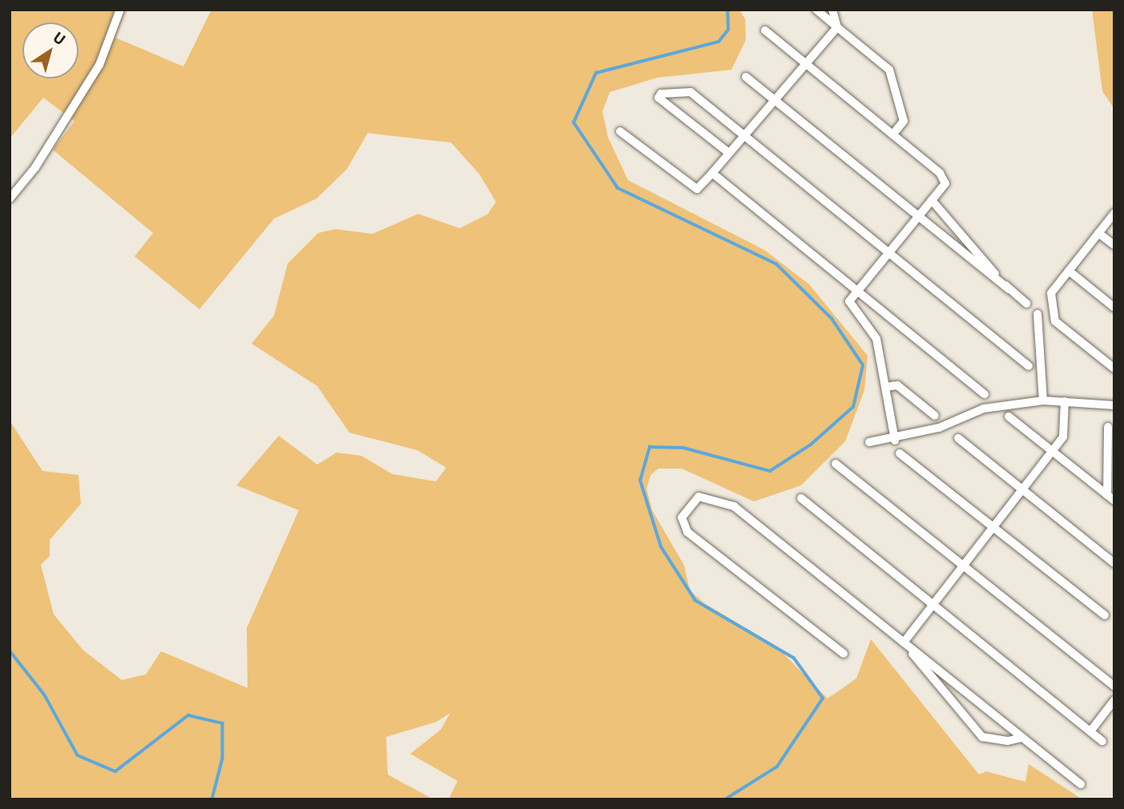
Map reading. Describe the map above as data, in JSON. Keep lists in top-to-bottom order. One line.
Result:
{"north":"top right"}
